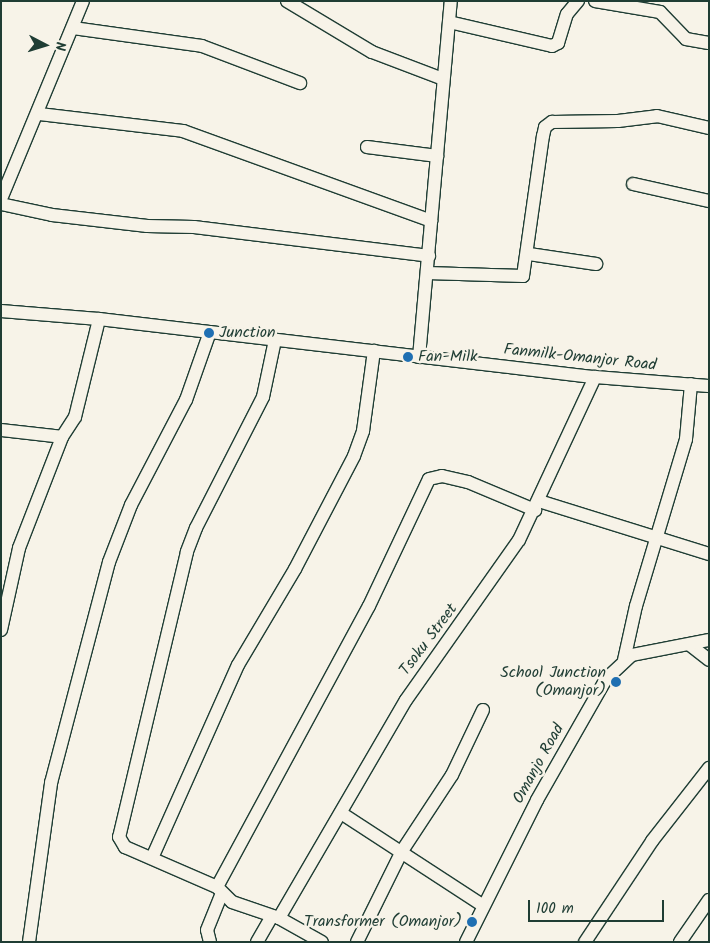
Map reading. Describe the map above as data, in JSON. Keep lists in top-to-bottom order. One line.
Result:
{"streets":{"street":["Fanmilk-Omanjor Road","Tsoku Street","Omanjo Road"]},"crossings":[["Fanmilk-Omanjor Road","Tsoku Street"]],"places":["Junction","Fan-Milk","School Junction (Omanjor)","Transformer (Omanjor)"],"scale_bar":"100 m","north":"right"}
